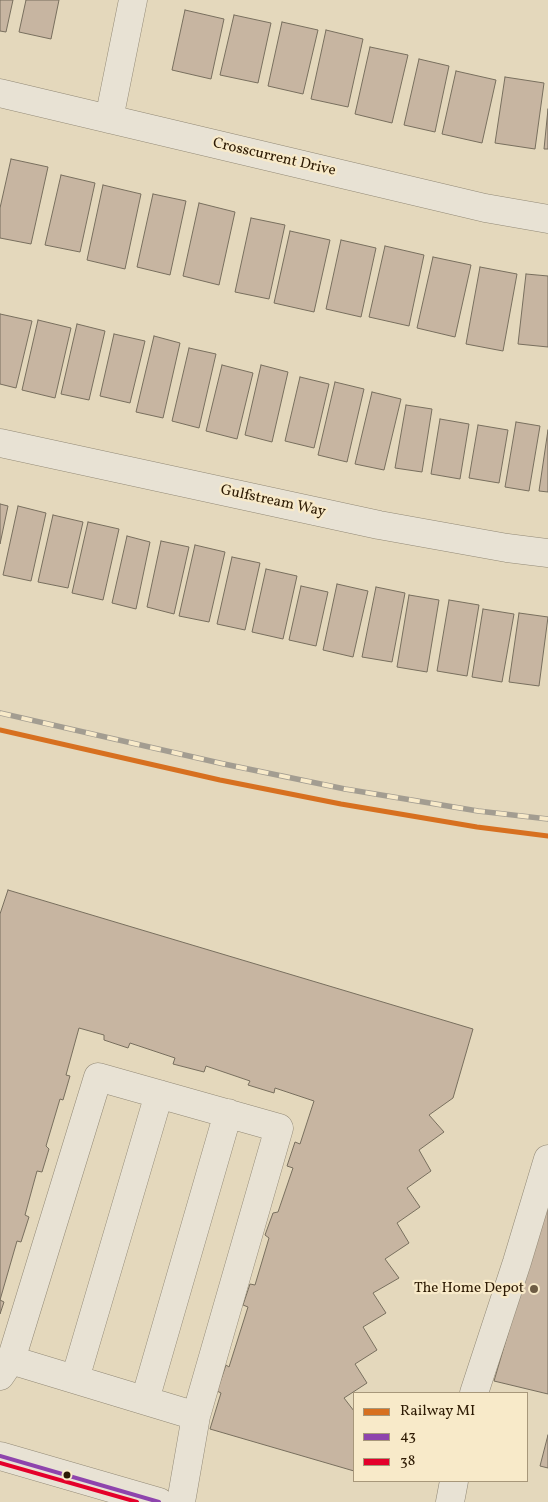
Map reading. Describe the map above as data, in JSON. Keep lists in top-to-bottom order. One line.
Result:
{"streets":{"street":["Crosscurrent Drive","Gulfstream Way"]},"places":["The Home Depot"],"lines":["rail line MI","transit line 43","transit line 38"],"legend":["Railway MI","43","38"]}
